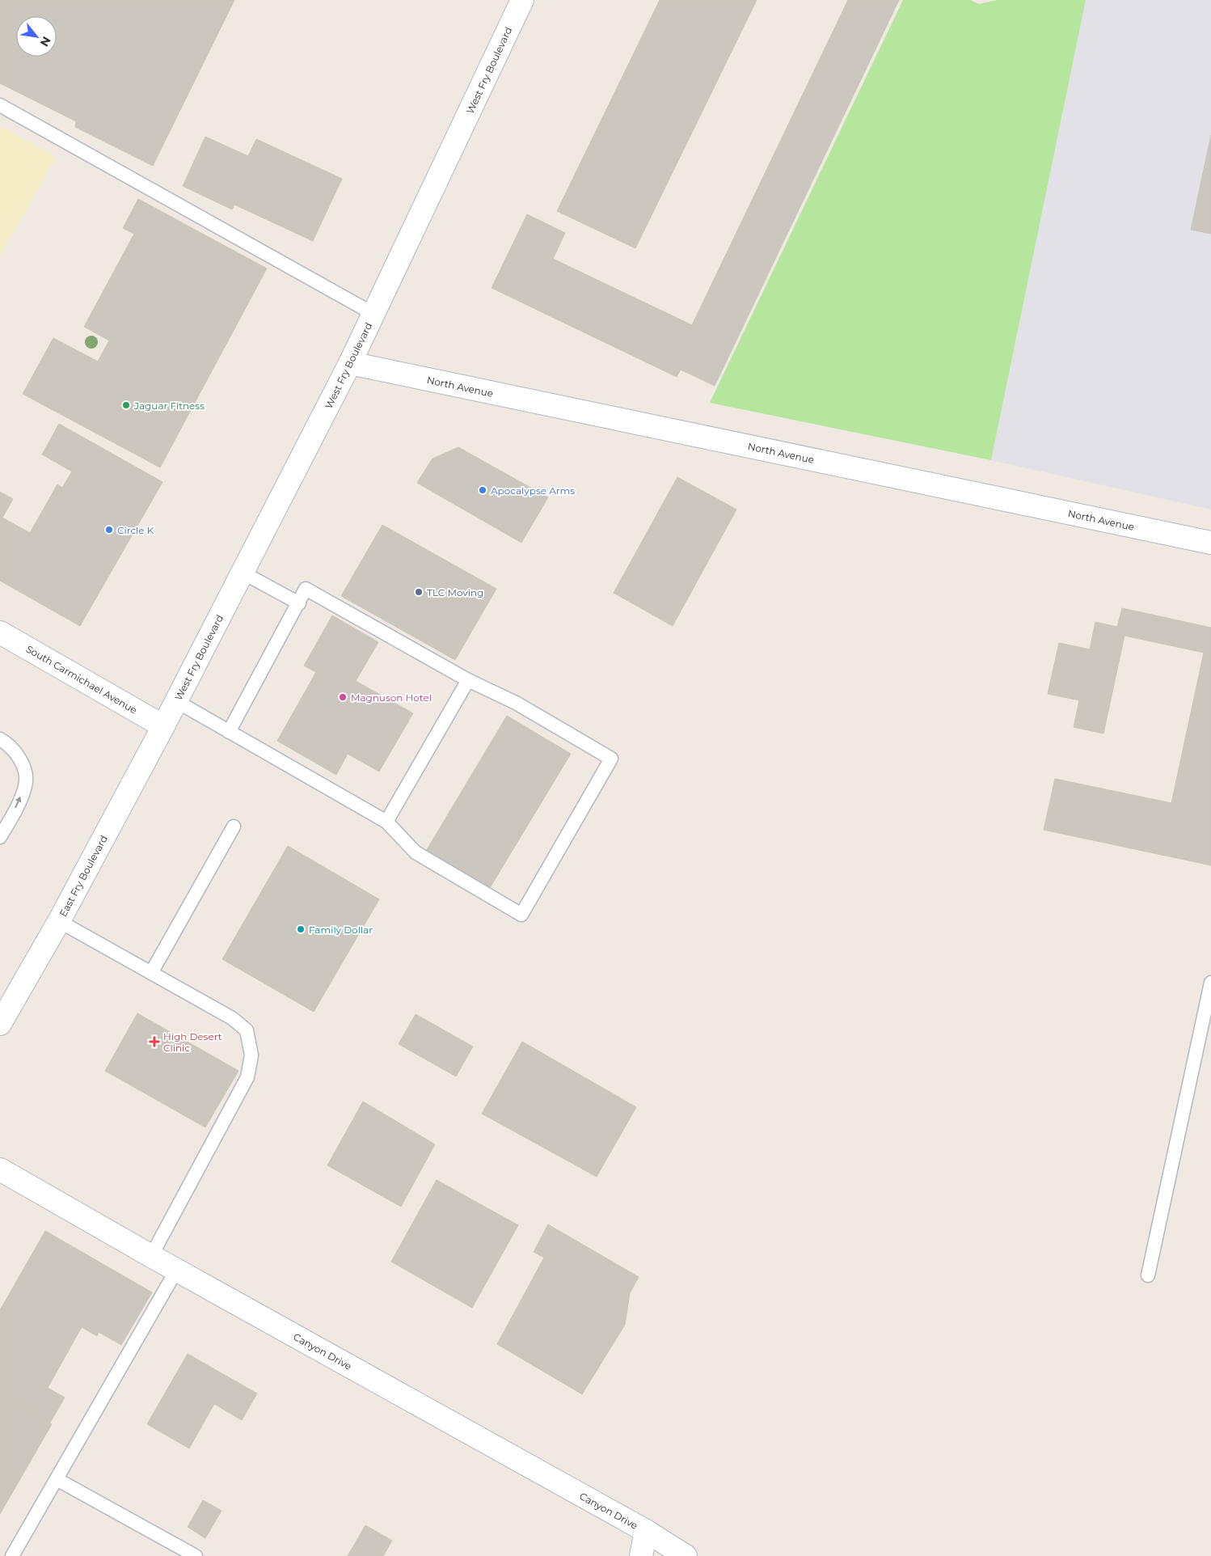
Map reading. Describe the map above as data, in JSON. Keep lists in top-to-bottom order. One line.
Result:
{"streets":{"street":["West Fry Boulevard","North Avenue","South Carmichael Avenue","East Fry Boulevard","Canyon Drive"]},"crossings":[["West Fry Boulevard","North Avenue"],["West Fry Boulevard","South Carmichael Avenue"],["West Fry Boulevard","East Fry Boulevard"],["South Carmichael Avenue","East Fry Boulevard"]],"places":{"other":["Jaguar Fitness","Apocalypse Arms","Circle K","TLC Moving","Magnuson Hotel","Family Dollar"],"health":["High Desert Clinic"]},"north":"bottom right"}
